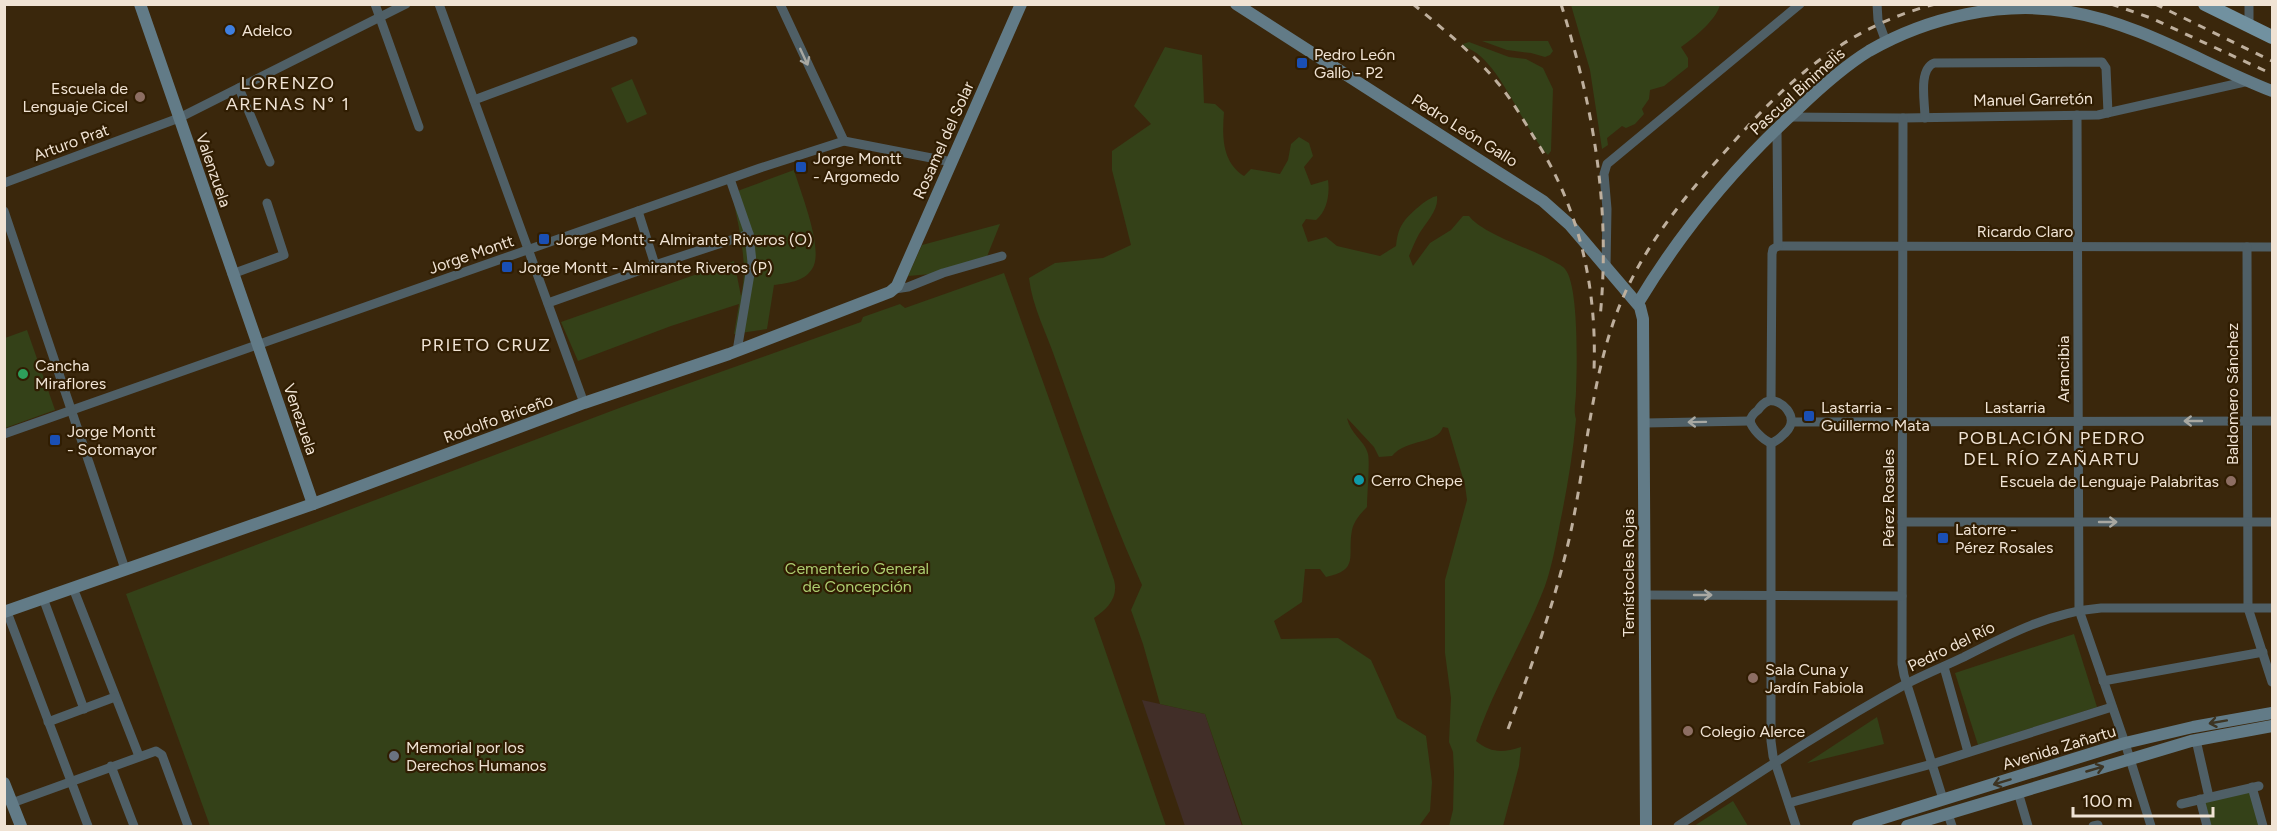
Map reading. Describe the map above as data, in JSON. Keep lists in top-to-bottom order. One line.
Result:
{"streets":{"street":["Pascual Binimelis","Manuel Garretón","Pedro León Gallo","Rosamel del Solar","Arturo Prat","Valenzuela","Ricardo Claro","Jorge Montt","Arancibia","Baldomero Sánchez","Lastarria","Rodolfo Briceño","Venezuela","Pérez Rosales","Temístocles Rojas","Pedro del Río","Avenida Zañartu"]},"crossings":[["Pascual Binimelis","Manuel Garretón"],["Pascual Binimelis","Pedro León Gallo"],["Manuel Garretón","Arancibia"],["Manuel Garretón","Pérez Rosales"],["Pedro León Gallo","Temístocles Rojas"],["Rosamel del Solar","Jorge Montt"],["Rosamel del Solar","Rodolfo Briceño"],["Arturo Prat","Valenzuela"],["Valenzuela","Jorge Montt"],["Valenzuela","Venezuela"],["Ricardo Claro","Arancibia"],["Ricardo Claro","Baldomero Sánchez"],["Ricardo Claro","Pérez Rosales"],["Jorge Montt","Venezuela"],["Arancibia","Lastarria"],["Arancibia","Pedro del Río"],["Arancibia","Avenida Zañartu"],["Baldomero Sánchez","Lastarria"],["Baldomero Sánchez","Pedro del Río"],["Lastarria","Pérez Rosales"],["Rodolfo Briceño","Venezuela"],["Pérez Rosales","Pedro del Río"],["Pérez Rosales","Avenida Zañartu"]],"one_way":["Lastarria"],"districts":["LORENZO ARENAS N° 1","PRIETO CRUZ","POBLACIÓN PEDRO DEL RÍO ZAÑARTU"],"parks":["Cementerio General de Concepción"],"places":{"other":["Adelco","Escuela de Lenguaje Cicel","Cancha Miraflores","Cerro Chepe","Escuela de Lenguaje Palabritas","Sala Cuna y Jardín Fabiola","Colegio Alerce","Memorial por los Derechos Humanos"],"transit":["Pedro León Gallo - P2","Jorge Montt - Argomedo","Jorge Montt - Almirante Riveros (O)","Jorge Montt - Almirante Riveros (P)","Lastarria - Guillermo Mata","Jorge Montt - Sotomayor","Latorre - Pérez Rosales"]},"scale_bar":"100 m"}
